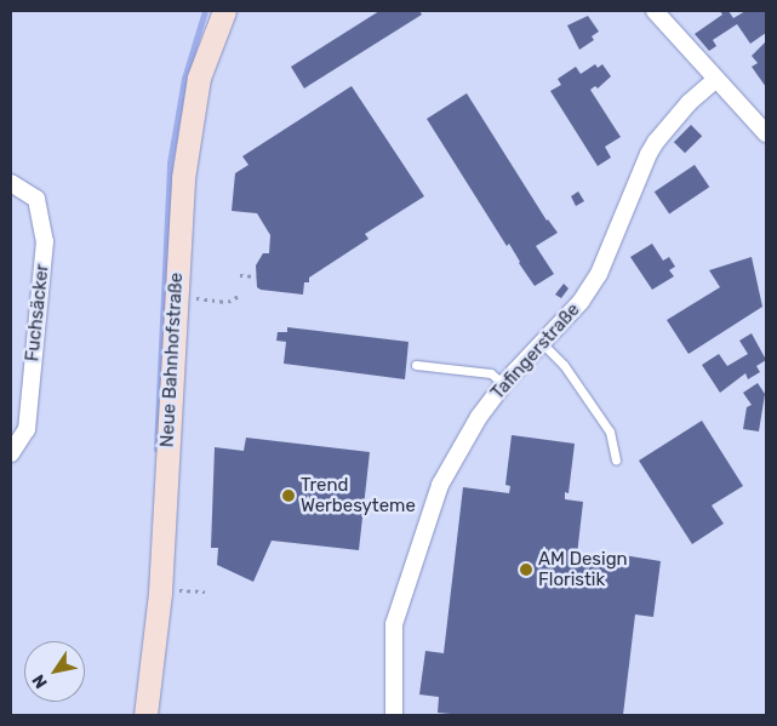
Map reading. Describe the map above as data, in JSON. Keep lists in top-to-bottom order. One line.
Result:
{"streets":{"main road":["Neue Bahnhofstraße"],"street":["Fuchsäcker","Tafingerstraße"]},"places":["Trend Werbesyteme","AM Design Floristik"],"north":"bottom left"}
